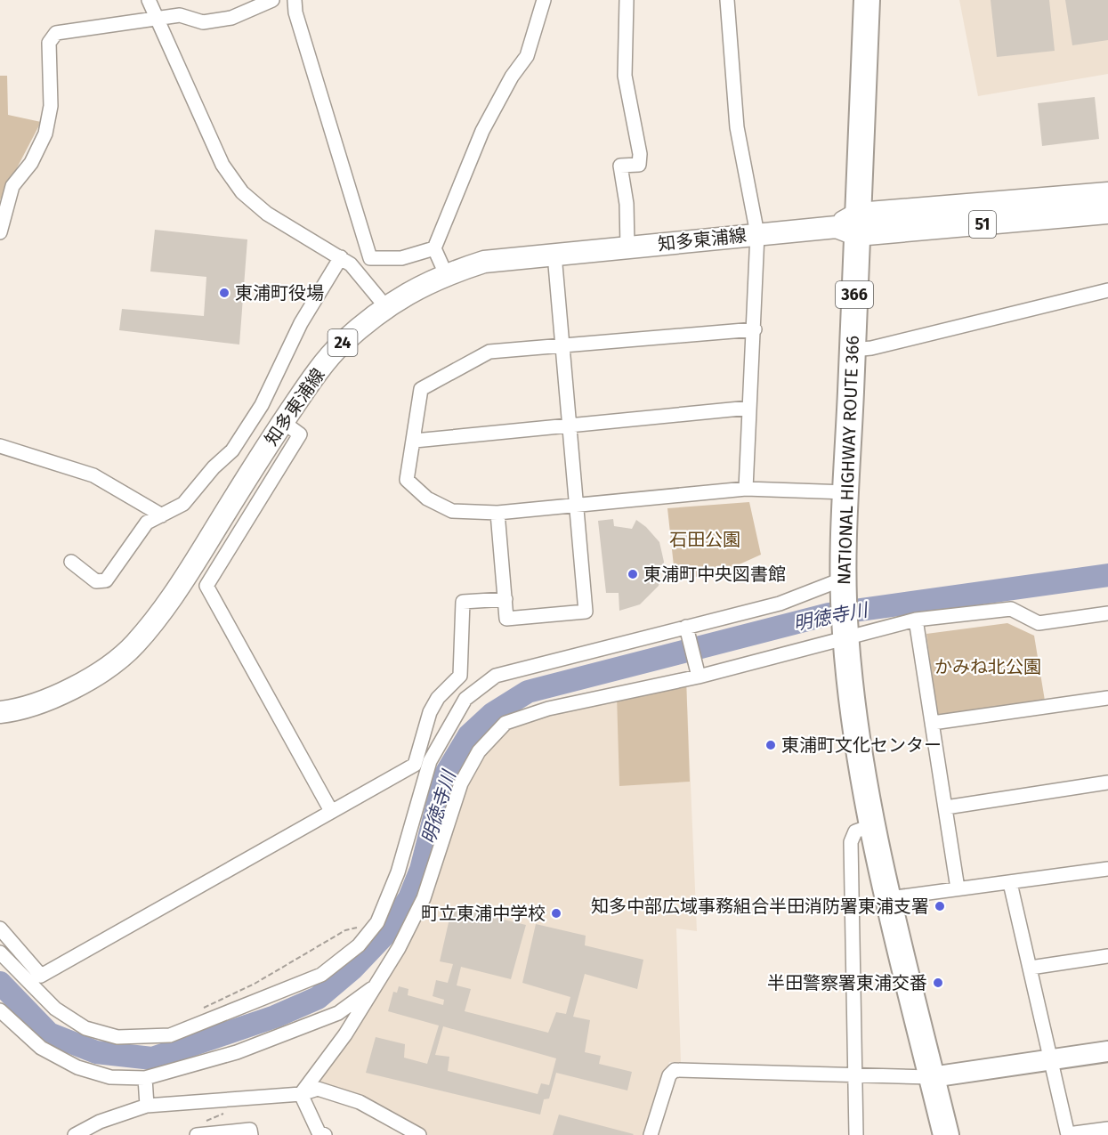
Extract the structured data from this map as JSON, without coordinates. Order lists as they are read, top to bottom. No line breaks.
{"streets":{"highway":["366","NATIONAL HIGHWAY ROUTE 366"],"main road":["51","知多東浦線","24"]},"crossings":[["51","知多東浦線"],["51","NATIONAL HIGHWAY ROUTE 366"],["知多東浦線","NATIONAL HIGHWAY ROUTE 366"]],"water":["明徳寺川"],"parks":["石田公園","かみね北公園"],"places":["東浦町役場","東浦町中央図書館","東浦町文化センター","知多中部広域事務組合半田消防署東浦支署","町立東浦中学校","半田警察署東浦交番"]}
